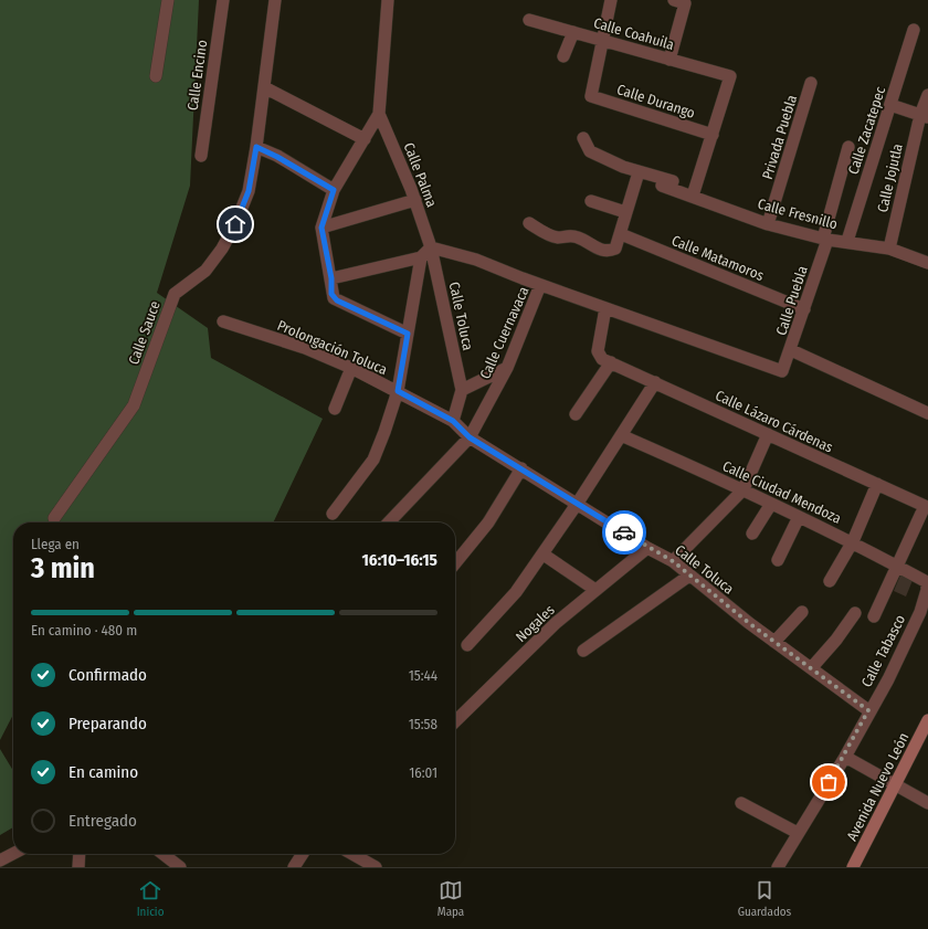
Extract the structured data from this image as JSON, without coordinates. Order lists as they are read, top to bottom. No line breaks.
{"streets":{"main road":["Avenida Nuevo León"],"street":["Calle Coahuila","Calle Encino","Calle Durango","Calle Zacatepec","Privada Puebla","Calle Palma","Calle Jojutla","Calle Fresnillo","Calle Matamoros","Calle Puebla","Calle Toluca","Calle Sauce","Calle Cuernavaca","Prolongación Toluca","Calle Lázaro Cárdenas","Calle Ciudad Mendoza","Nogales","Calle Tabasco"]},"crossings":[["Calle Coahuila","Calle Durango"],["Calle Zacatepec","Calle Fresnillo"],["Privada Puebla","Calle Fresnillo"],["Calle Palma","Calle Toluca"],["Calle Jojutla","Calle Fresnillo"],["Calle Fresnillo","Calle Puebla"],["Calle Matamoros","Calle Puebla"],["Calle Puebla","Calle Cuernavaca"],["Calle Toluca","Calle Cuernavaca"],["Calle Toluca","Prolongación Toluca"],["Calle Toluca","Nogales"],["Calle Toluca","Calle Tabasco"],["Calle Cuernavaca","Prolongación Toluca"],["Calle Cuernavaca","Calle Lázaro Cárdenas"],["Calle Lázaro Cárdenas","Calle Ciudad Mendoza"],["Calle Ciudad Mendoza","Calle Tabasco"]],"page":{"heading":["3 min","Llega en","16:10–16:15"],"bar":"En camino · 480 m","list":[["Confirmado","15:44"],["Preparando","15:58"],["En camino","16:01"],"Entregado"],"tabs":["Inicio","Mapa","Guardados"]}}
